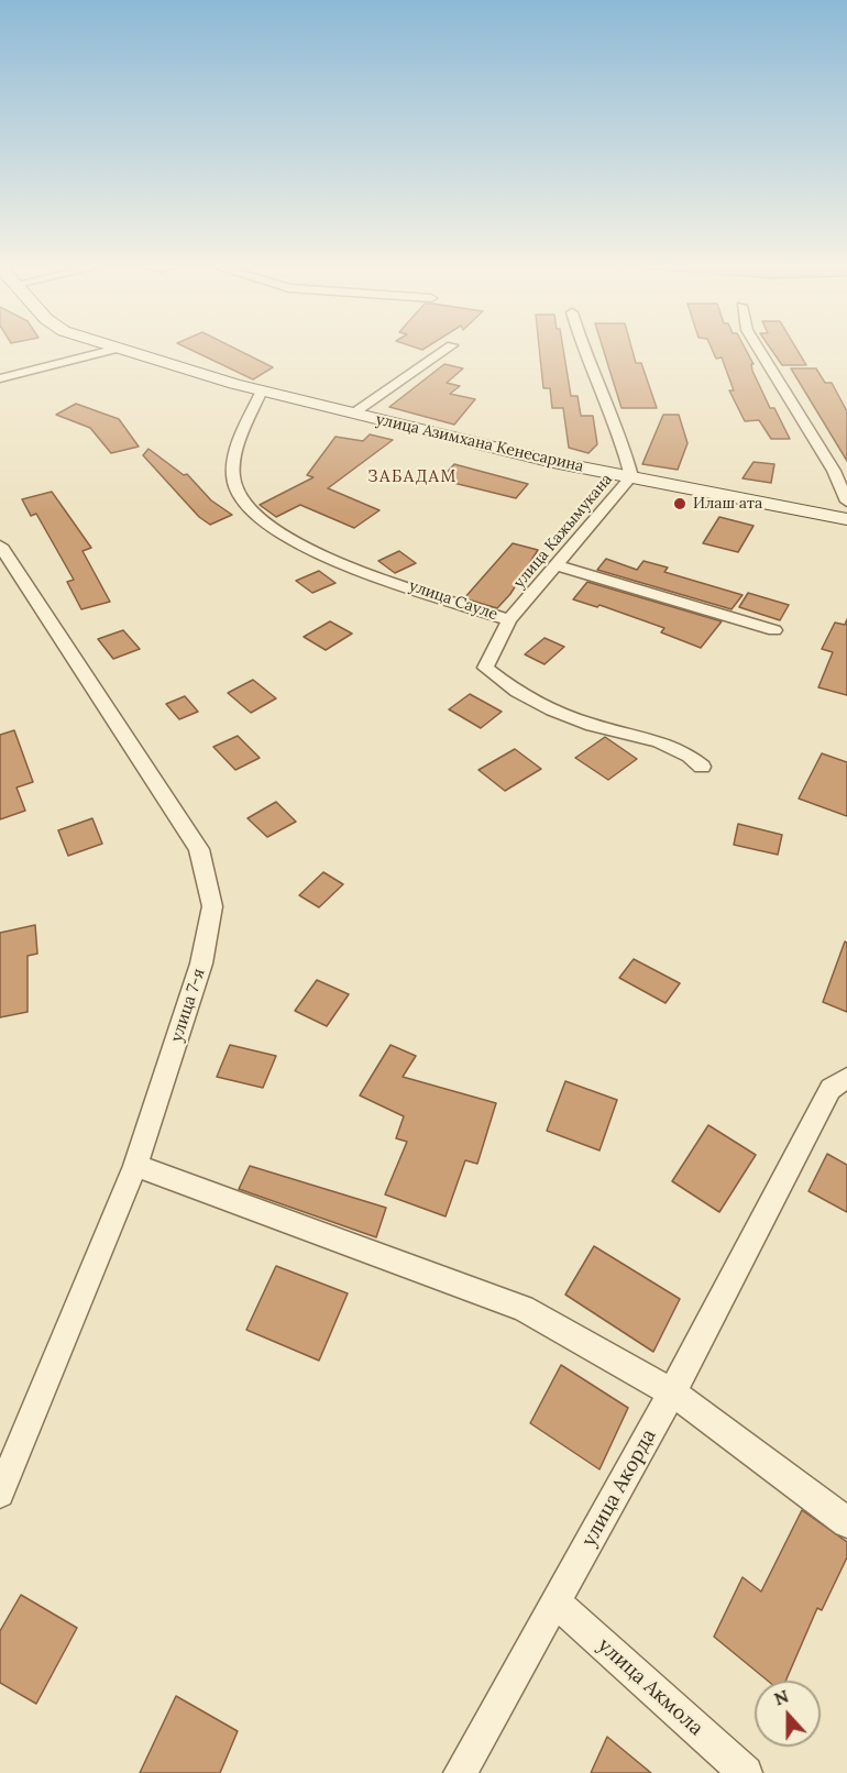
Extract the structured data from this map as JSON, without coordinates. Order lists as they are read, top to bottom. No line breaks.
{"streets":{"street":["улица Азимхана Кенесарина","улица Кажымукана","улица Сауле","улица 7-я","улица Акорда","улица Акмола"]},"crossings":[["улица Азимхана Кенесарина","улица Кажымукана"],["улица Азимхана Кенесарина","улица Сауле"],["улица Кажымукана","улица Сауле"],["улица Акорда","улица Акмола"]],"districts":["ЗАБАДАМ"],"places":["Илаш ата"],"north":"top"}
